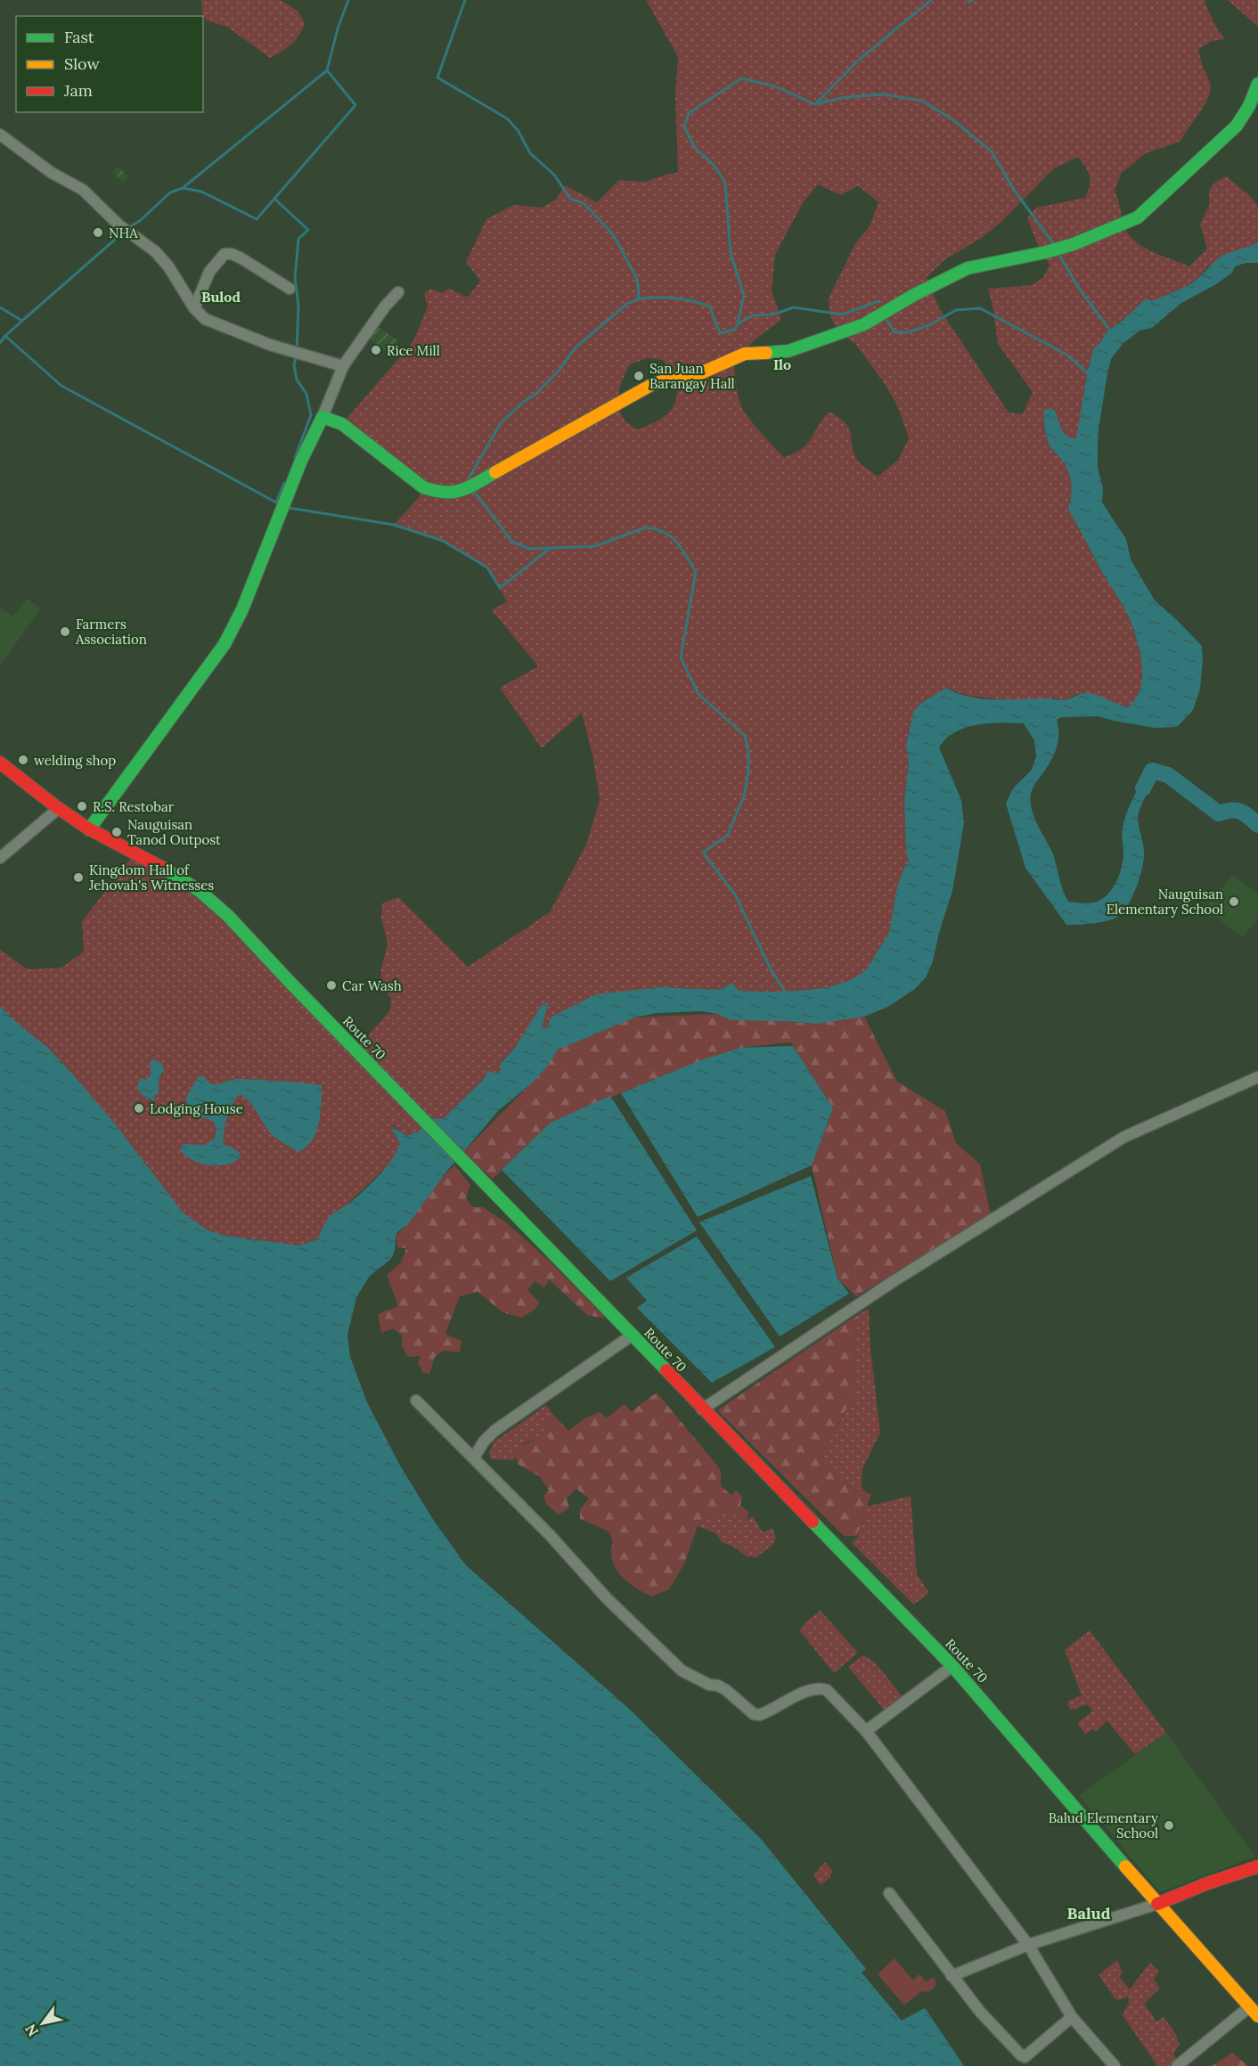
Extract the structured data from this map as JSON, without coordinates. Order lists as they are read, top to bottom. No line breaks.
{"streets":{"main road":["Route 70"]},"districts":["Bulod","Ilo","Balud"],"places":["NHA","Rice Mill","San Juan Barangay Hall","Farmers Association","welding shop","R.S. Restobar","Nauguisan Tanod Outpost","Kingdom Hall of Jehovah's Witnesses","Nauguisan Elementary School","Car Wash","Lodging House","Balud Elementary School"],"legend":["Fast","Slow","Jam"],"north":"bottom left"}
